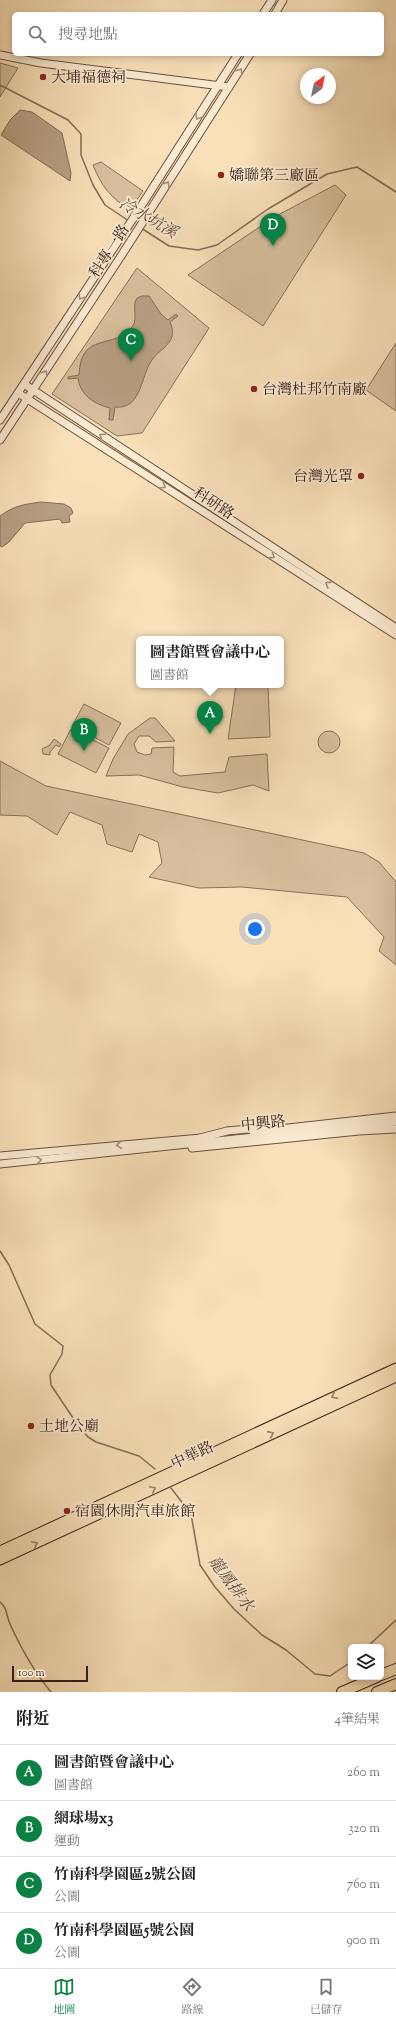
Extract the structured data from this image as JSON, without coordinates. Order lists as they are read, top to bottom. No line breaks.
{"streets":{"main road":["中華路"],"street":["科專一路","科研路","中興路"]},"crossings":[["科專一路","科研路"]],"water":["冷水坑溪","龍鳳排水"],"places":["大埔福德祠","嬌聯第三廠區","台灣杜邦竹南廠","台灣光罩","土地公廟","宿園休閒汽車旅館"],"scale_bar":"100 m","north":"top right","page":{"search":"搜尋地點","pins":["D","C","A","B"],"popup":["圖書館暨會議中心","圖書館"],"scale":"100 m","heading":["附近","4筆結果"],"list":[{"mark":"A","name":"圖書館暨會議中心","note":"圖書館","value":"260 m"},{"mark":"B","name":"網球場x3","note":"運動","value":"320 m"},{"mark":"C","name":"竹南科學園區2號公園","note":"公園","value":"760 m"},{"mark":"D","name":"竹南科學園區5號公園","note":"公園","value":"900 m"}],"nav":["地圖","路線","已儲存"]}}
